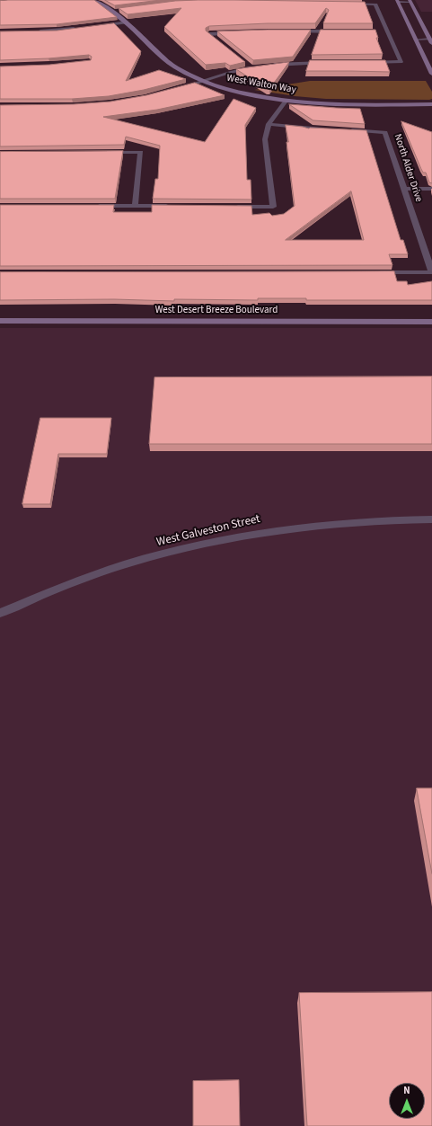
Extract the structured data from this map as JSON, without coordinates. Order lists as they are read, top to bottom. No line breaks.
{"streets":{"street":["West Walton Way","North Alder Drive","West Desert Breeze Boulevard","West Galveston Street"]},"north":"top"}
